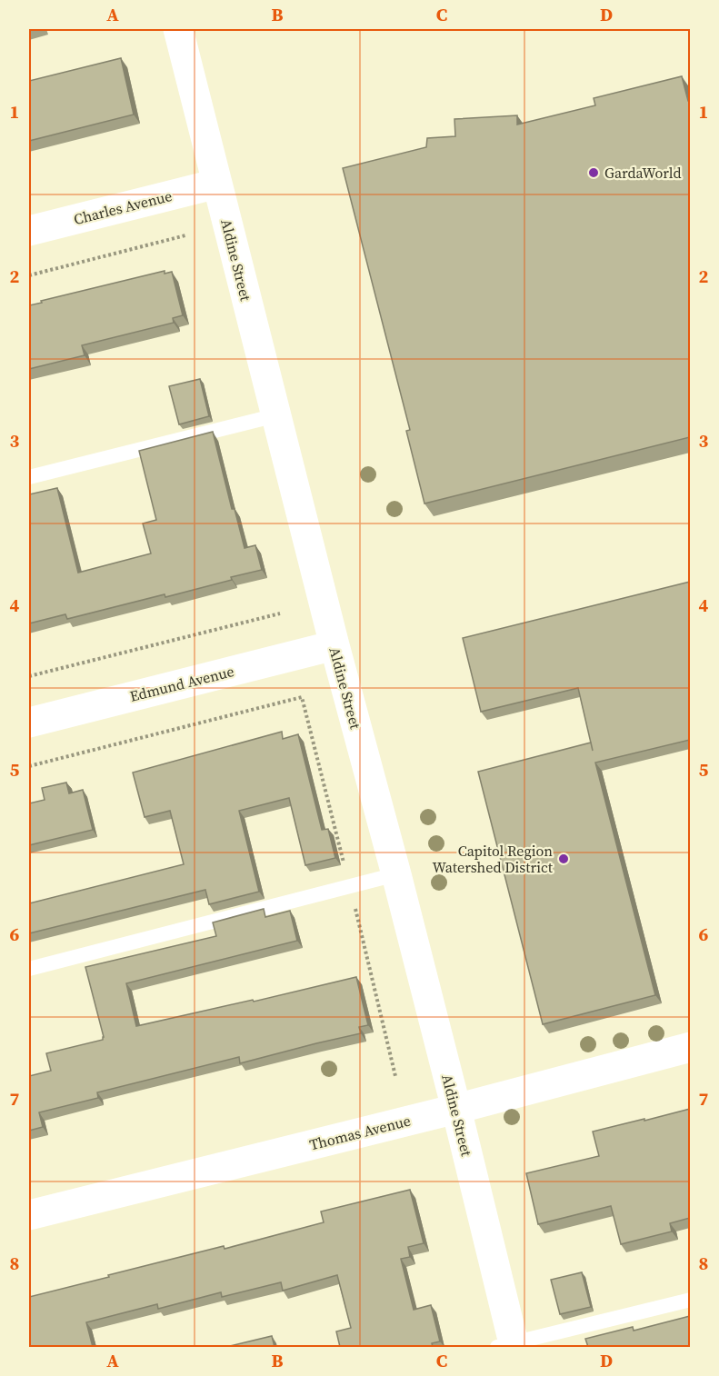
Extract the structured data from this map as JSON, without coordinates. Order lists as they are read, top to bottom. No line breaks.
{"streets":{"street":["Charles Avenue","Aldine Street","Edmund Avenue","Thomas Avenue"]},"crossings":[["Charles Avenue","Aldine Street"],["Aldine Street","Edmund Avenue"],["Aldine Street","Thomas Avenue"]],"places":["GardaWorld","Capitol Region Watershed District"],"grid":{"columns":["A","B","C","D"],"rows":["1","2","3","4","5","6","7","8"]}}
